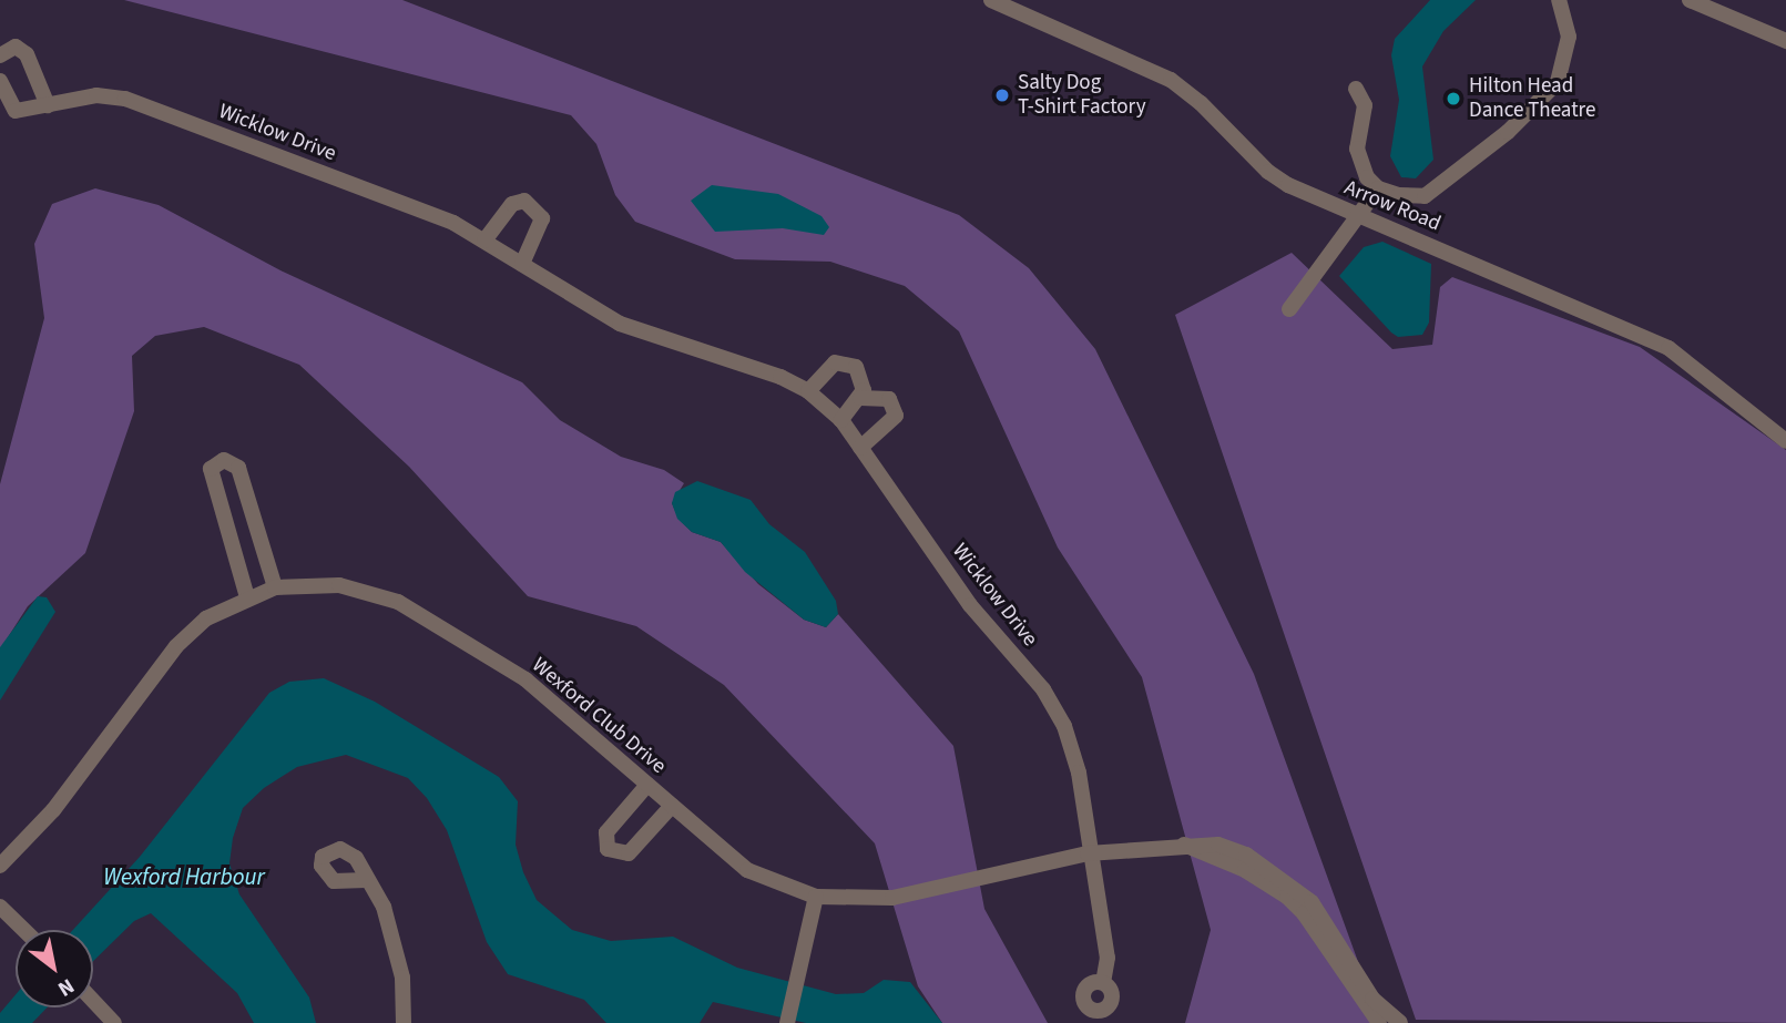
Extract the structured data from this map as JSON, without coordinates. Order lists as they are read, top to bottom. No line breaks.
{"streets":{"street":["Wicklow Drive","Arrow Road","Wexford Club Drive"]},"crossings":[["Wicklow Drive","Wexford Club Drive"]],"water":["Wexford Harbour"],"places":["Salty Dog T-Shirt Factory","Hilton Head Dance Theatre"],"north":"bottom right"}
